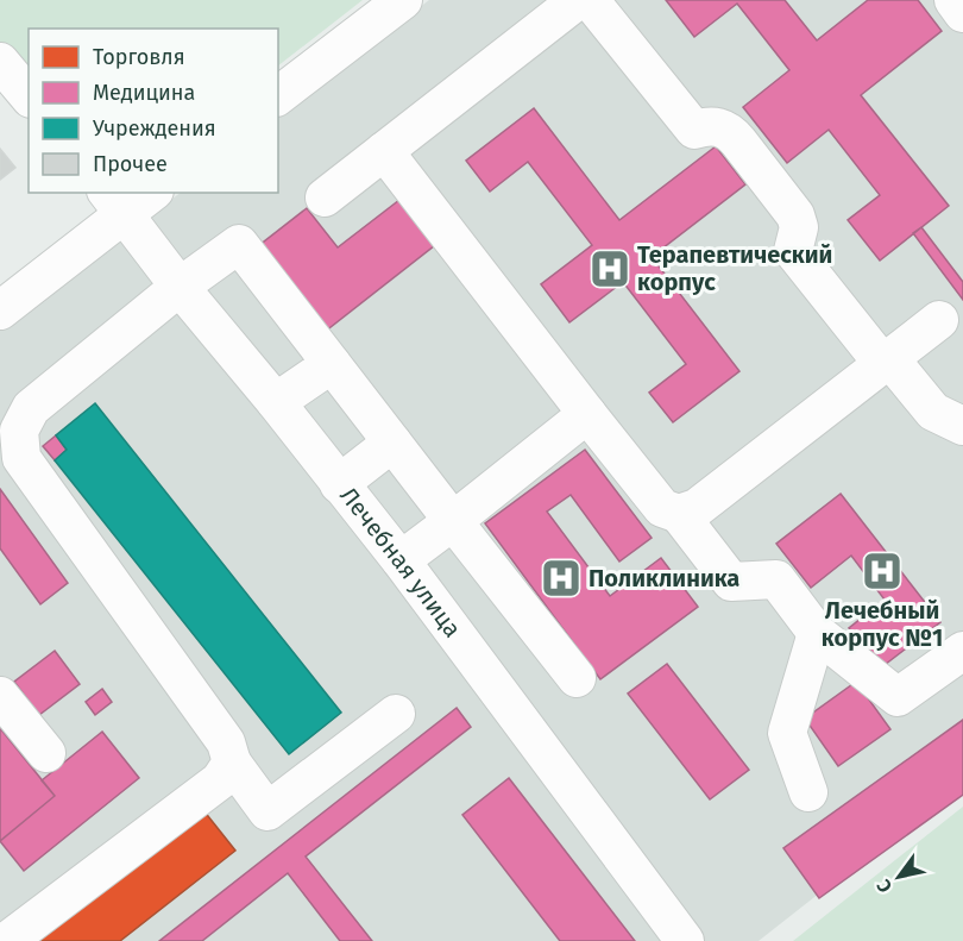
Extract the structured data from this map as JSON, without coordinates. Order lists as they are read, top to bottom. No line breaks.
{"streets":{"street":["Лечебная улица"]},"places":{"hospital":["Терапевтический корпус","Лечебный корпус №1","Поликлиника"]},"legend":["Торговля","Медицина","Учреждения","Прочее"],"north":"bottom left"}
